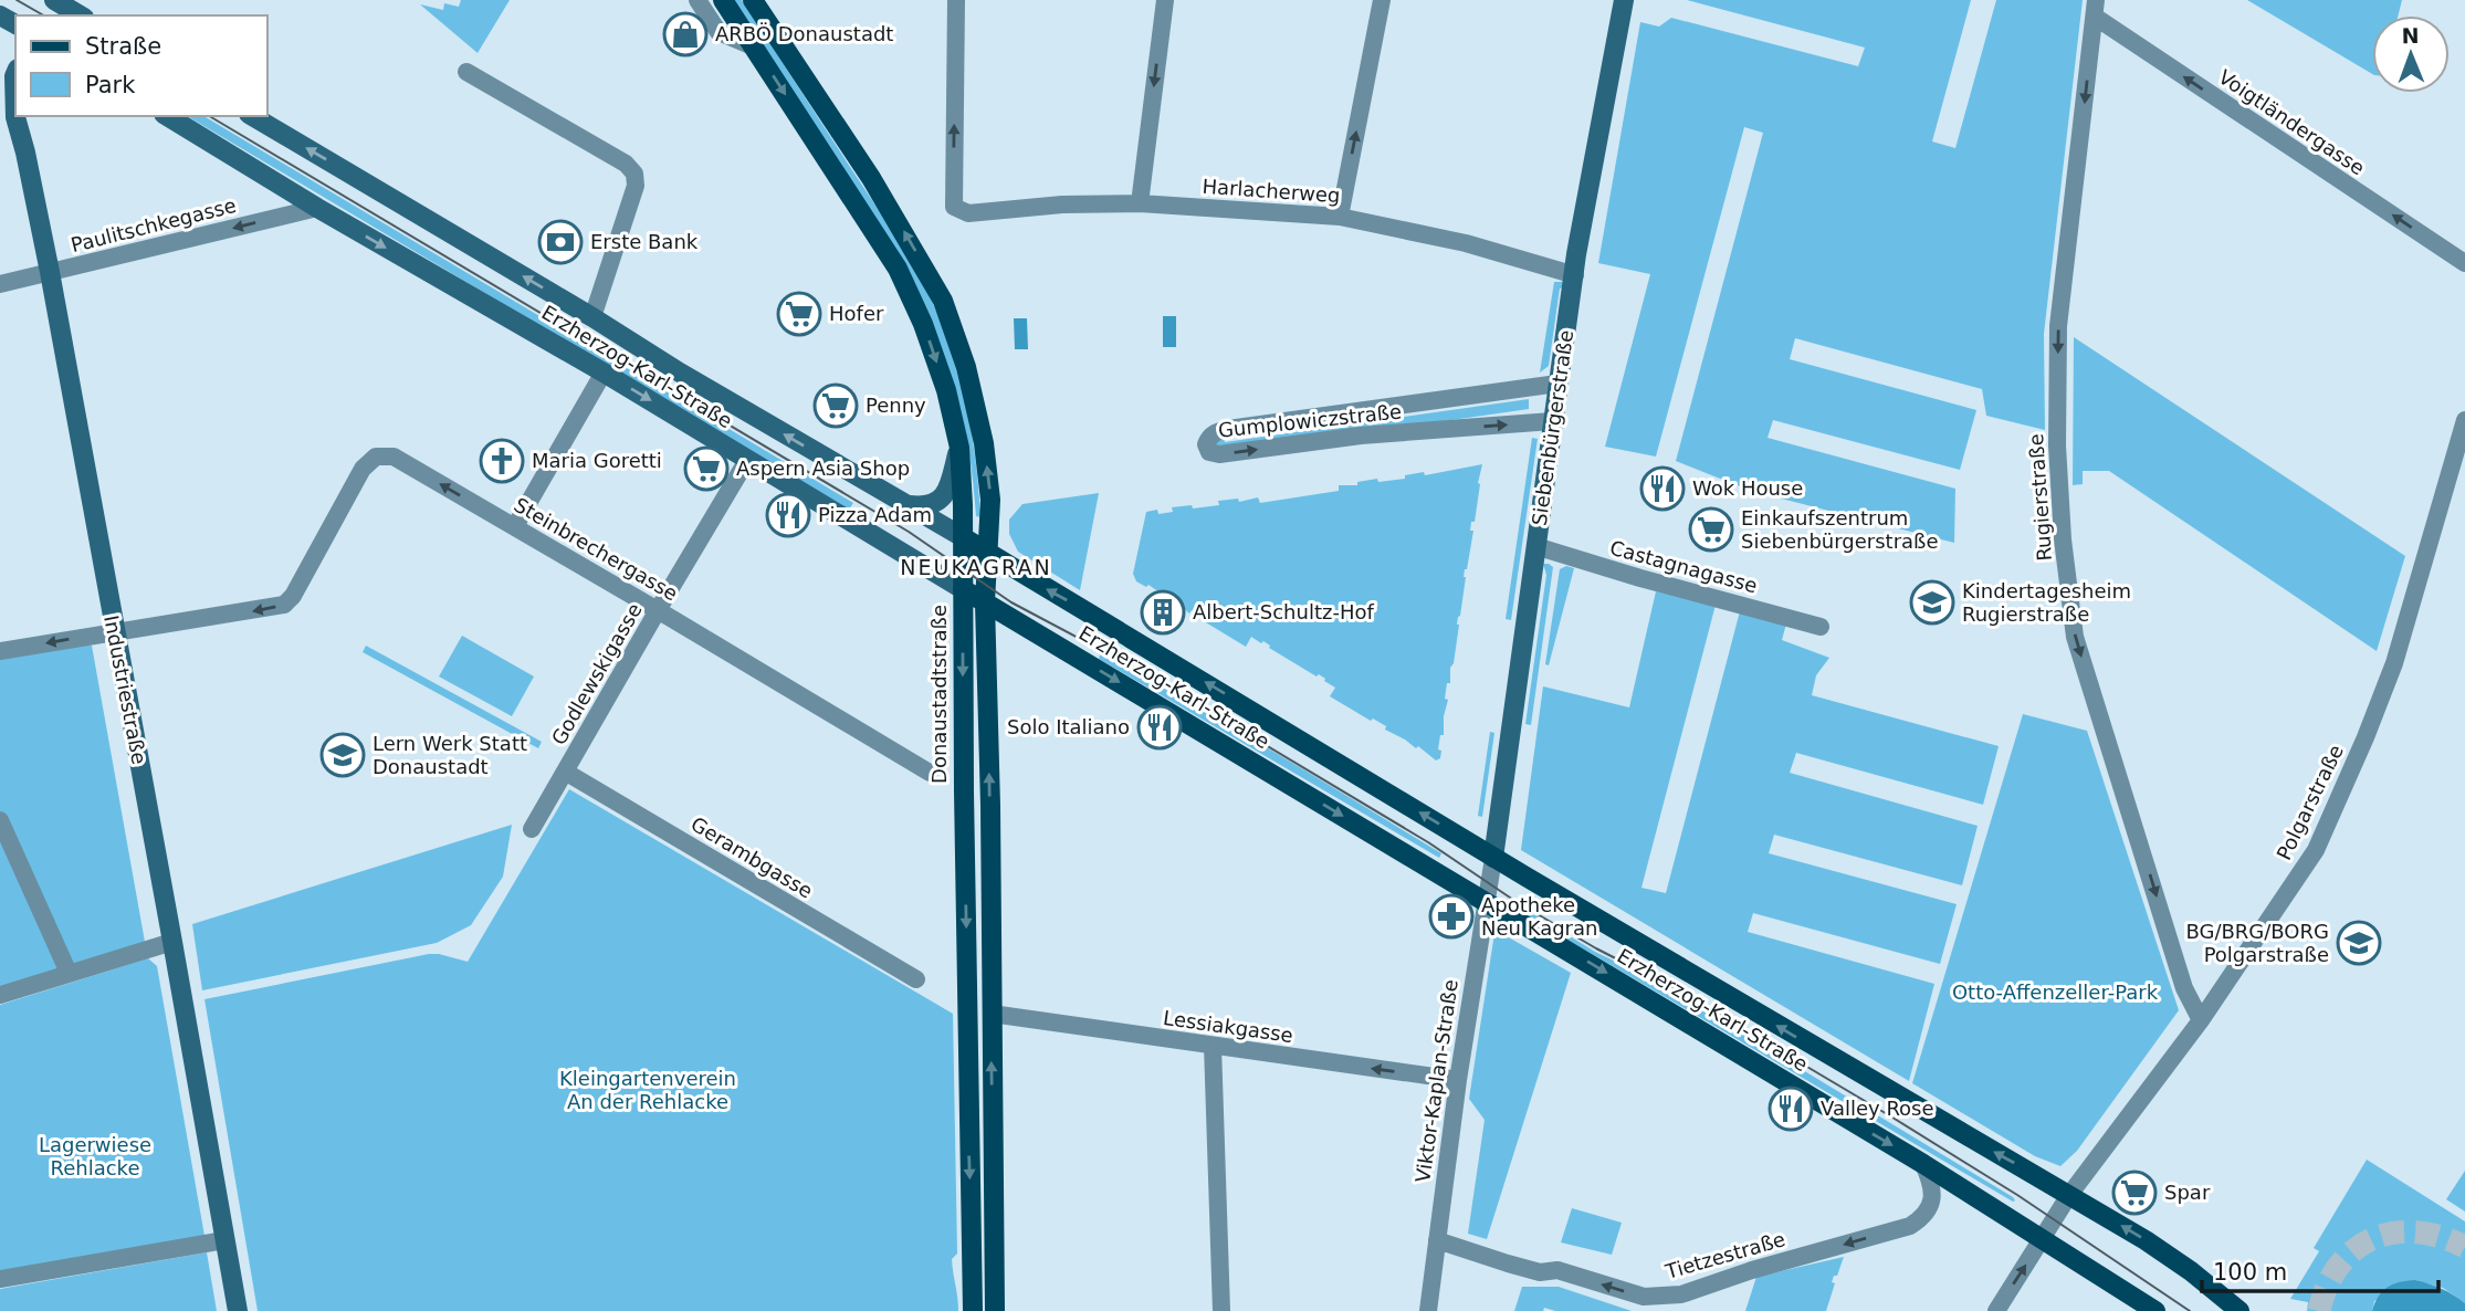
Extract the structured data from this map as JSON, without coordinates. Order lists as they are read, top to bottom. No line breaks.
{"streets":{"main road":["Erzherzog-Karl-Straße","Donaustadtstraße"],"street":["Voigtländergasse","Harlacherweg","Paulitschkegasse","Gumplowiczstraße","Siebenbürgerstraße","Rugierstraße","Steinbrechergasse","Castagnagasse","Godlewskigasse","Industriestraße","Polgarstraße","Gerambgasse","Lessiakgasse","Viktor-Kaplan-Straße","Tietzestraße"]},"crossings":[["Voigtländergasse","Rugierstraße"],["Harlacherweg","Siebenbürgerstraße"],["Paulitschkegasse","Erzherzog-Karl-Straße"],["Paulitschkegasse","Industriestraße"],["Erzherzog-Karl-Straße","Siebenbürgerstraße"],["Erzherzog-Karl-Straße","Godlewskigasse"],["Erzherzog-Karl-Straße","Donaustadtstraße"],["Erzherzog-Karl-Straße","Polgarstraße"],["Erzherzog-Karl-Straße","Viktor-Kaplan-Straße"],["Erzherzog-Karl-Straße","Tietzestraße"],["Gumplowiczstraße","Siebenbürgerstraße"],["Siebenbürgerstraße","Castagnagasse"],["Siebenbürgerstraße","Viktor-Kaplan-Straße"],["Rugierstraße","Polgarstraße"],["Steinbrechergasse","Godlewskigasse"],["Steinbrechergasse","Industriestraße"],["Godlewskigasse","Gerambgasse"],["Lessiakgasse","Viktor-Kaplan-Straße"],["Viktor-Kaplan-Straße","Tietzestraße"]],"one_way":["Voigtländergasse","Paulitschkegasse","Rugierstraße","Steinbrechergasse","Lessiakgasse","Tietzestraße"],"districts":["NEUKAGRAN"],"parks":["Otto-Affenzeller-Park","Kleingartenverein An der Rehlacke","Lagerwiese Rehlacke"],"places":{"shop":["ARBÖ Donaustadt"],"bank":["Erste Bank"],"supermarket":["Hofer","Penny","Aspern Asia Shop","Einkaufszentrum Siebenbürgerstraße","Spar"],"church":["Maria Goretti"],"restaurant":["Wok House","Pizza Adam","Solo Italiano","Valley Rose"],"school or university":["Kindertagesheim Rugierstraße","Lern Werk Statt Donaustadt","BG/BRG/BORG Polgarstraße"],"building":["Albert-Schultz-Hof"],"pharmacy":["Apotheke Neu Kagran"]},"legend":["Straße","Park"],"scale_bar":"100 m","north":"top"}
